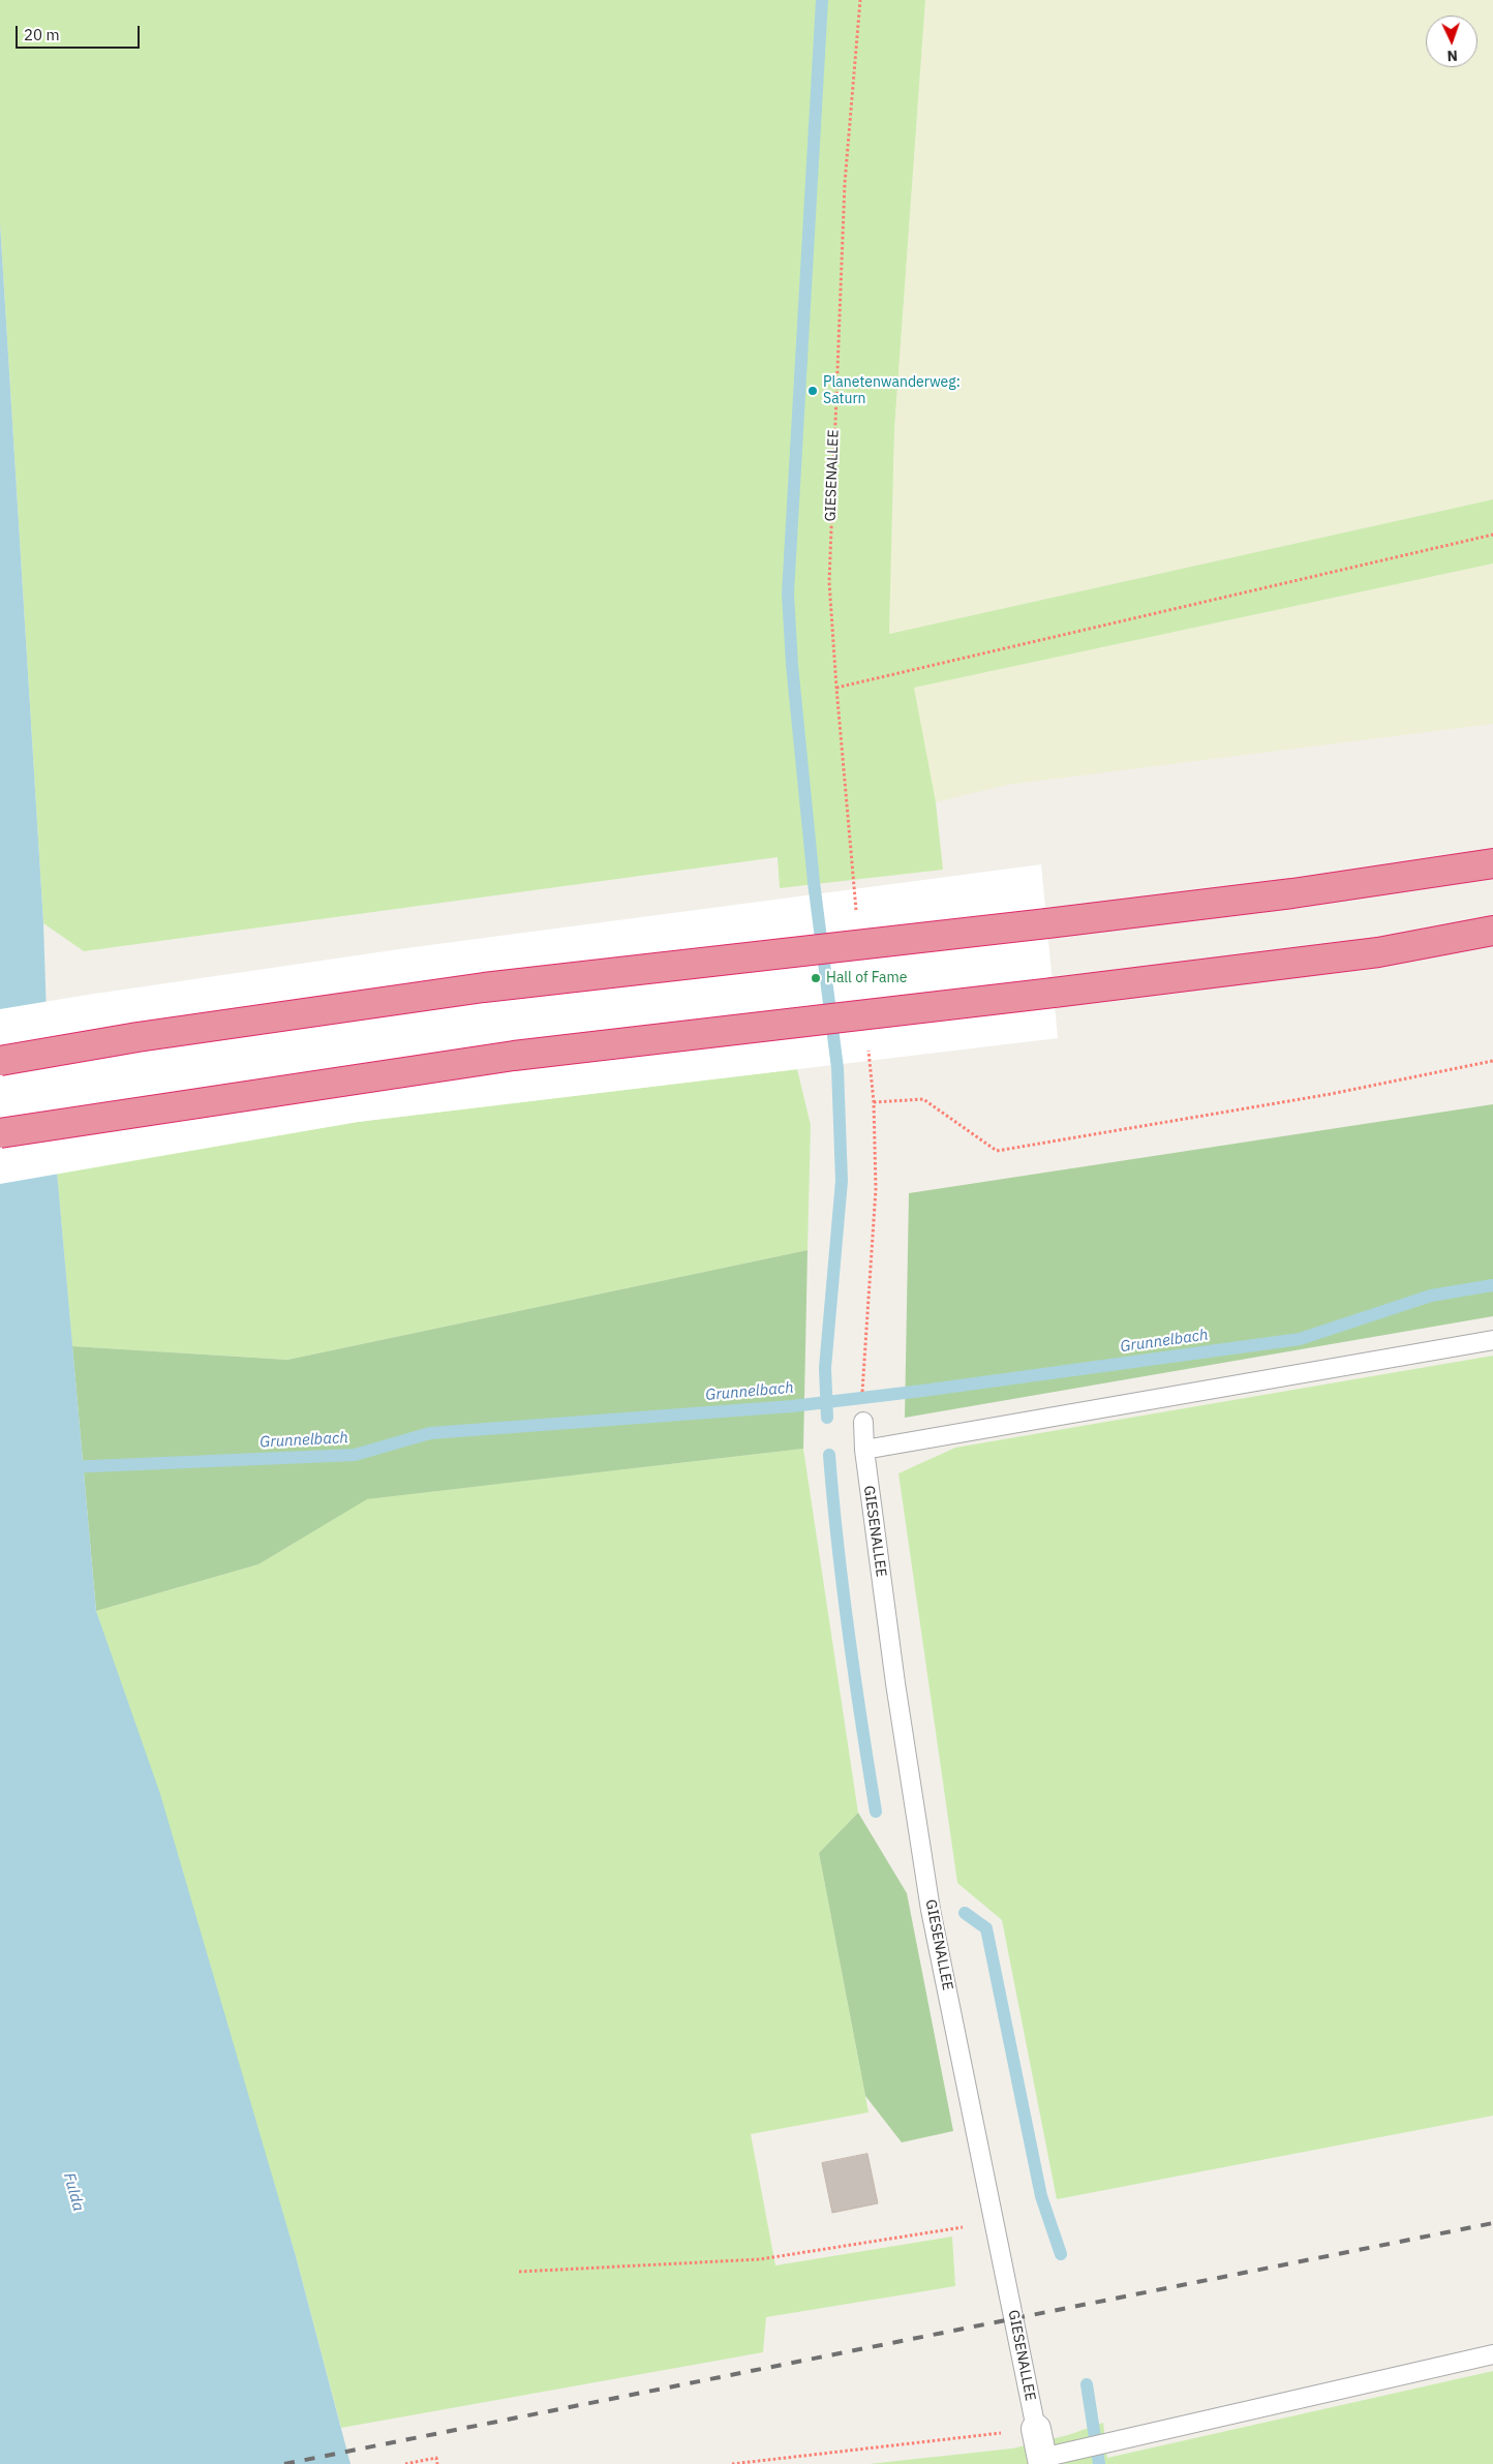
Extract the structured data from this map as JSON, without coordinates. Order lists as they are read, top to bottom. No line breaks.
{"streets":{"street":["GIESENALLEE"]},"water":["Grunnelbach","Fulda"],"places":["Planetenwanderweg: Saturn","Hall of Fame"],"scale_bar":"20 m","north":"bottom"}
